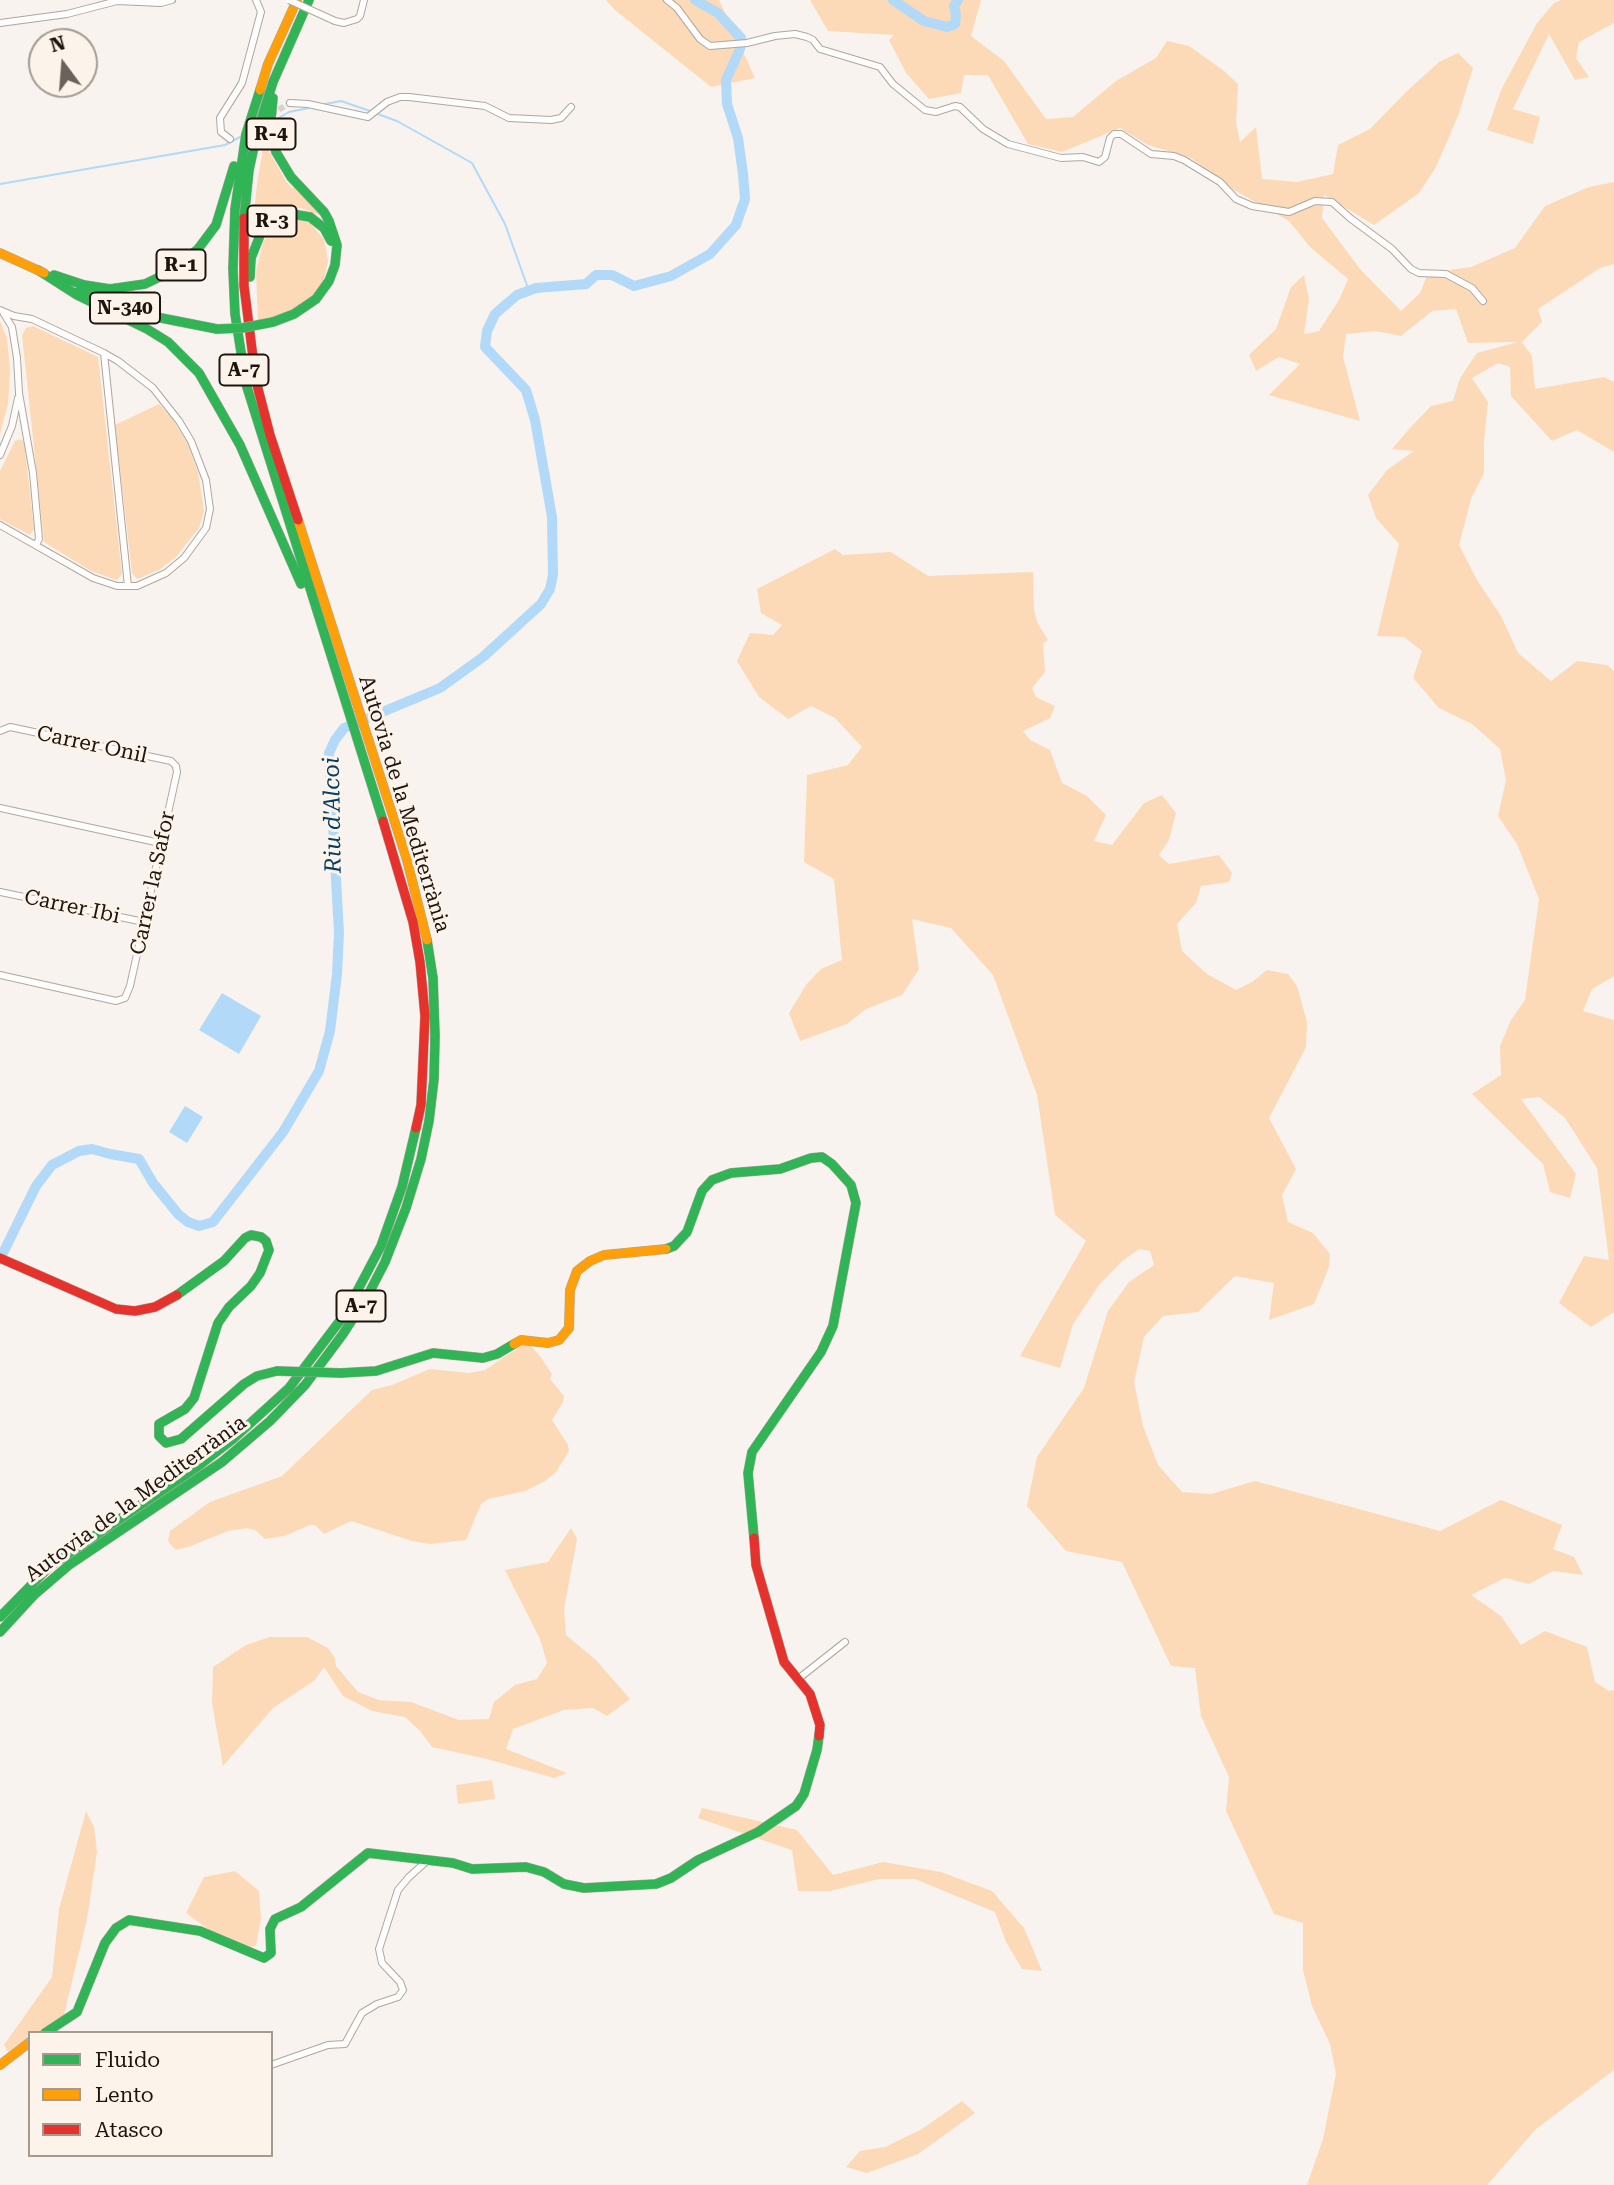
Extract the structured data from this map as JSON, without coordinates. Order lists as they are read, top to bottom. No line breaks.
{"streets":{"main road":["R-4","R-3","R-1","N-340","A-7","Autovia de la Mediterrània"],"street":["Carrer Onil","Carrer la Safor","Carrer Ibi"]},"crossings":[["R-4","R-3"],["R-4","N-340"],["R-4","Autovia de la Mediterrània"],["R-3","N-340"],["R-3","Autovia de la Mediterrània"],["R-1","N-340"],["R-1","Autovia de la Mediterrània"],["Carrer Onil","Carrer la Safor"],["Carrer la Safor","Carrer Ibi"]],"water":["Riu d'Alcoi"],"legend":["Fluido","Lento","Atasco"],"north":"top"}
